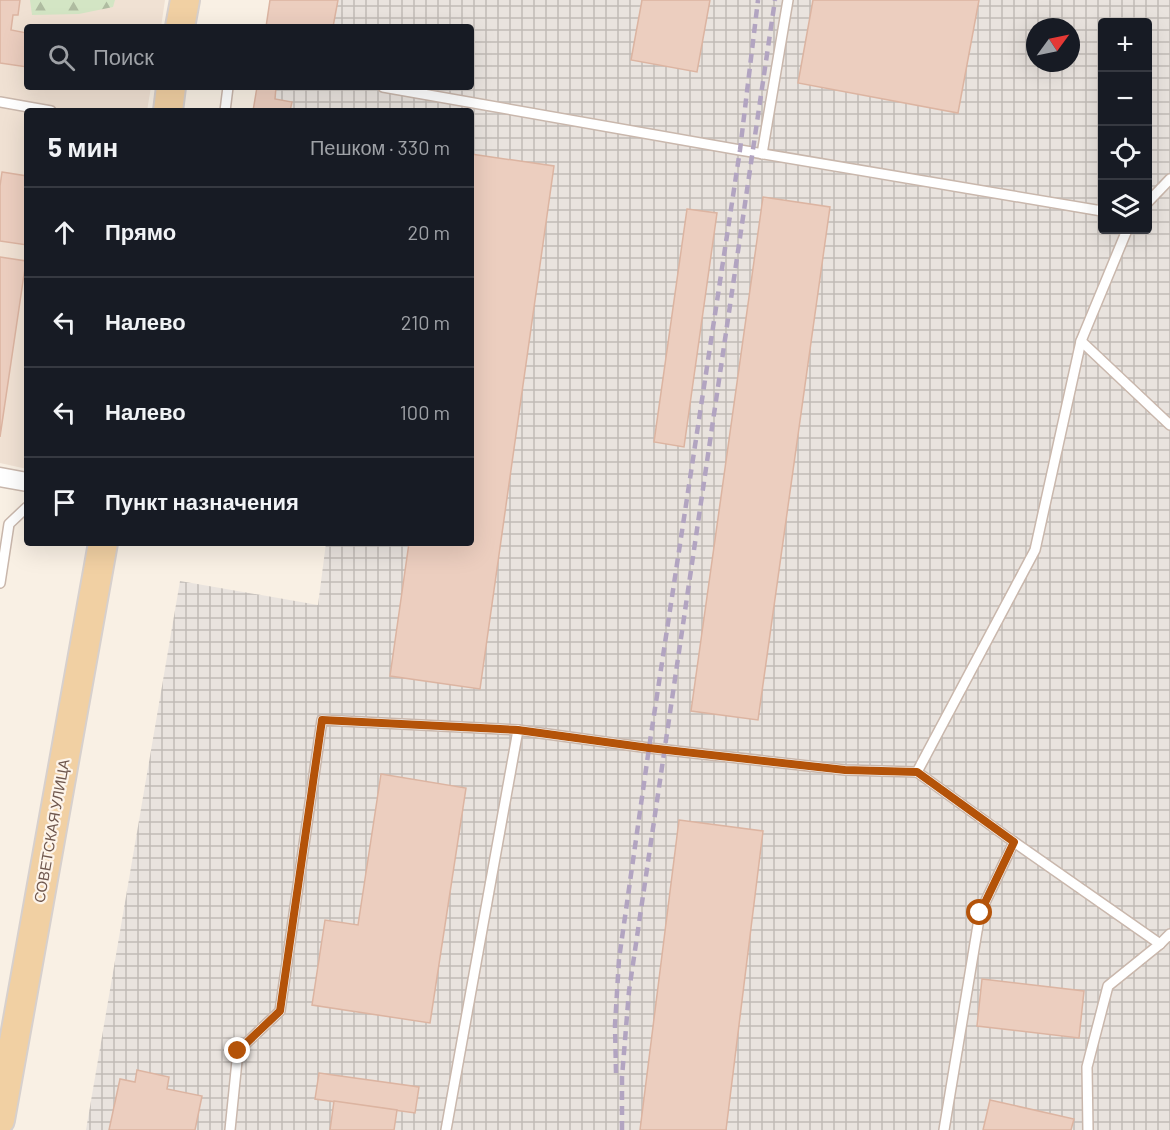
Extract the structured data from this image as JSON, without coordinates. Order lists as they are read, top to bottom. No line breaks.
{"streets":{"main road":["СОВЕТСКАЯ УЛИЦА"]},"north":"top right","page":{"map_buttons":["+","−"],"search":"Поиск","heading":["5 мин","Пешком · 330 m"],"list":[["Прямо","20 m"],["Налево","210 m"],["Налево","100 m"],"Пункт назначения"]}}
